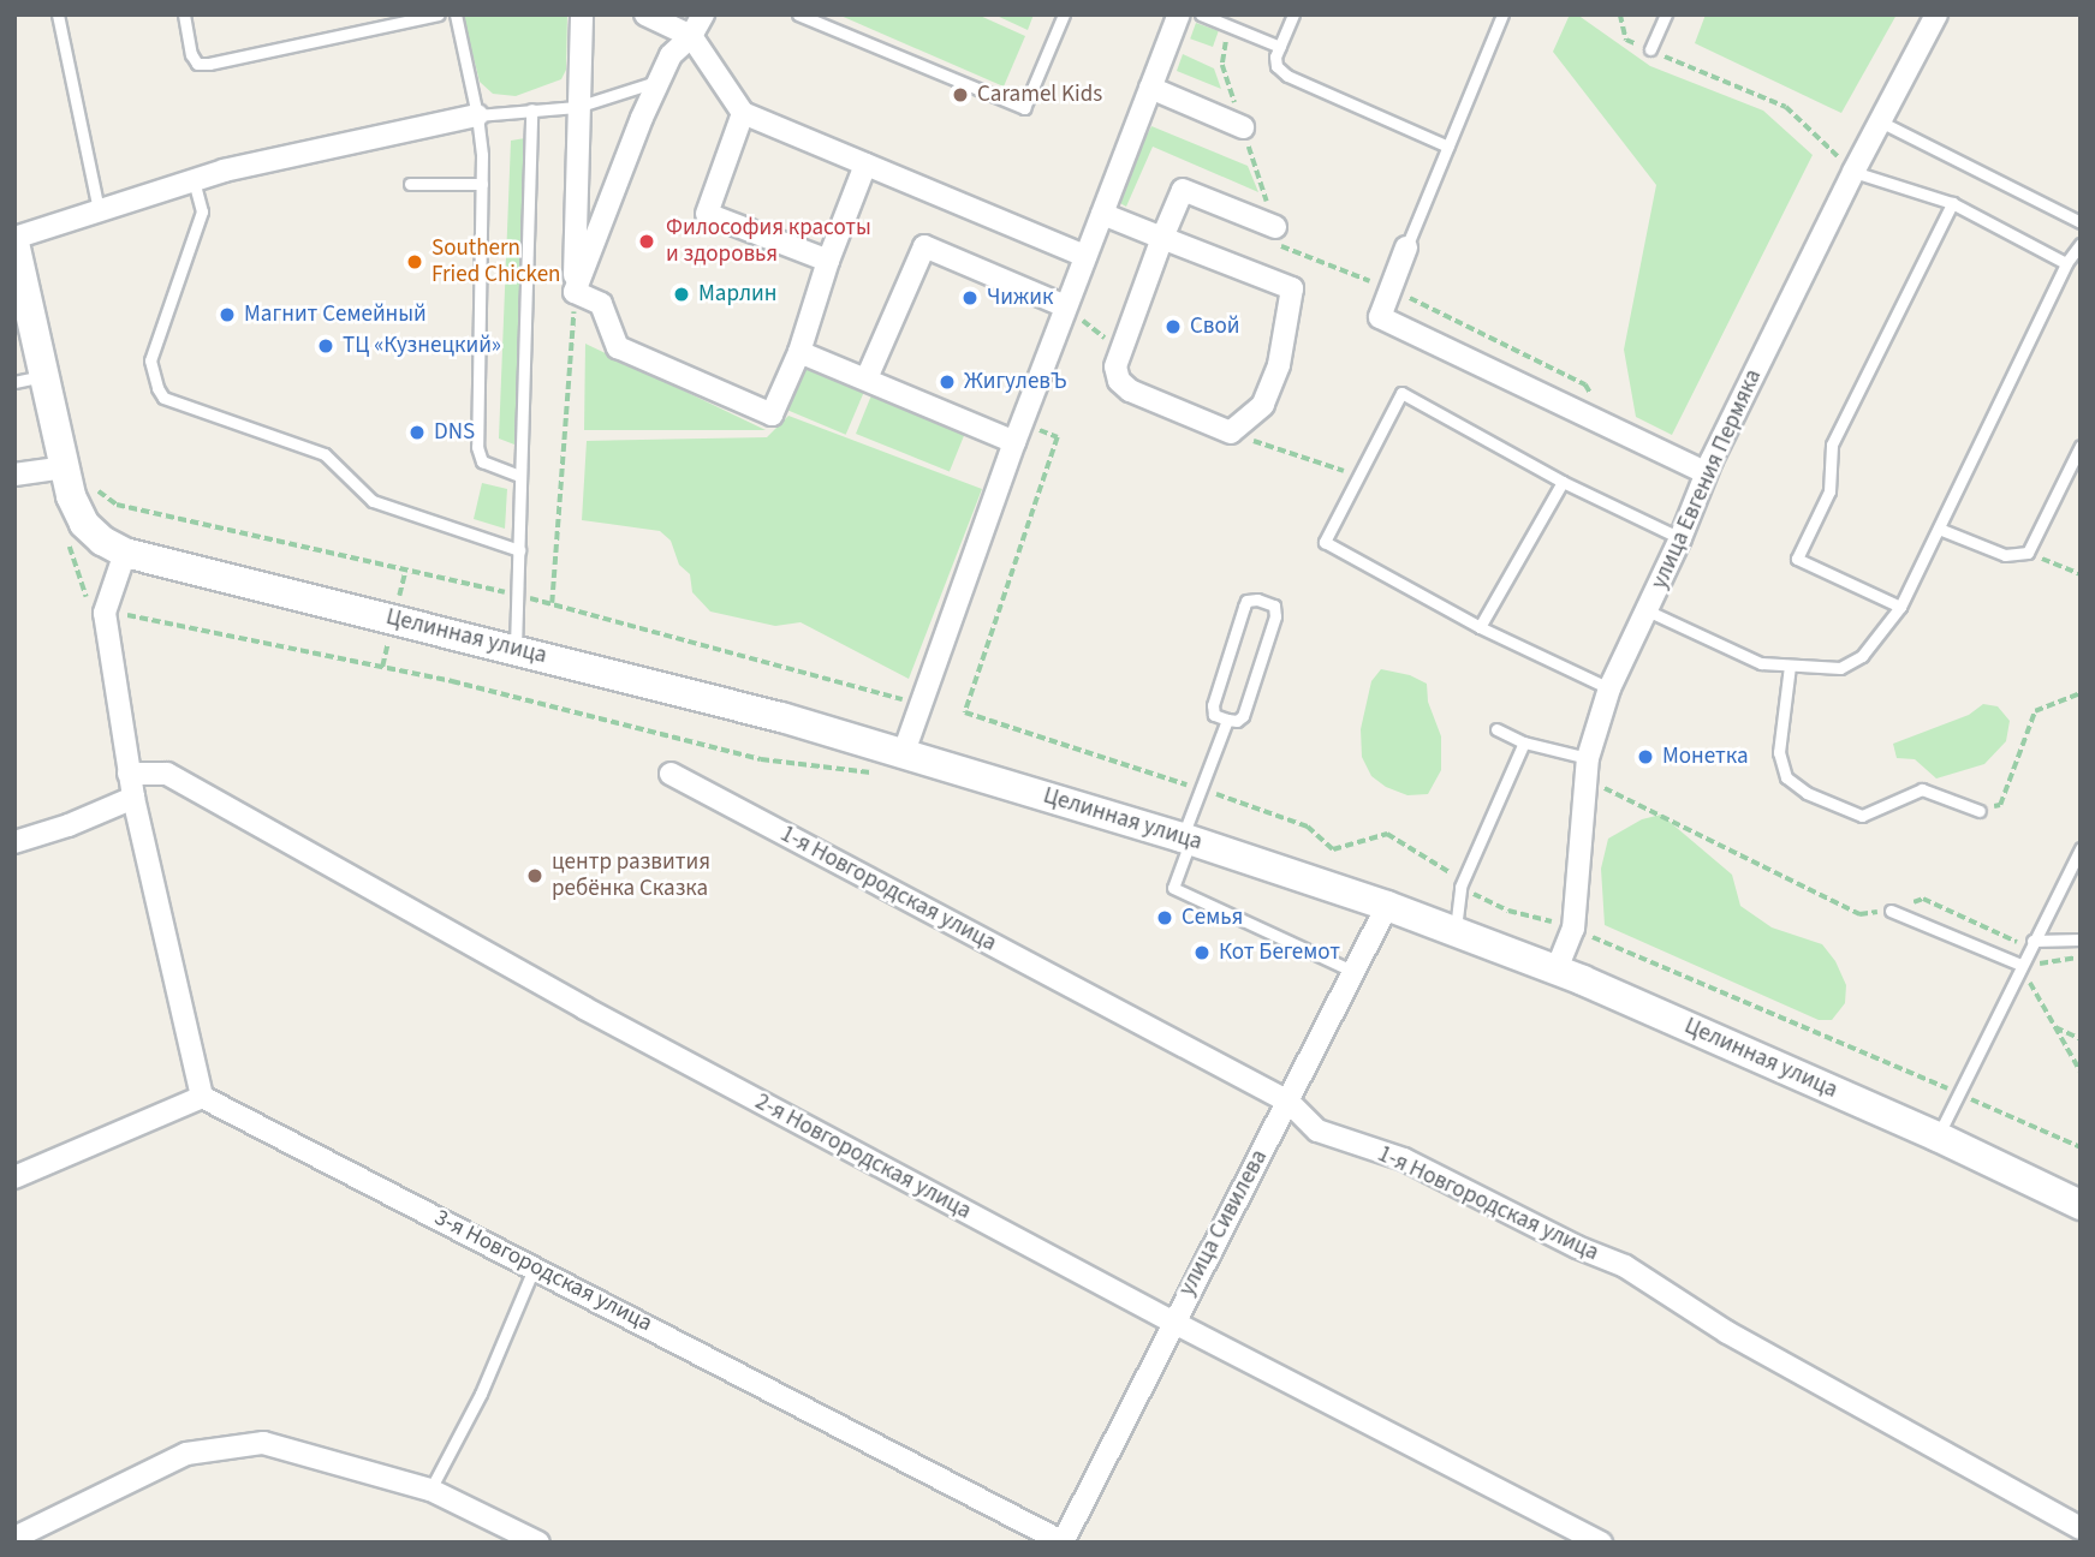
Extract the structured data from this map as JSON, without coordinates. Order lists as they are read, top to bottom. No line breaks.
{"streets":{"main road":["Целинная улица"],"street":["улица Евгения Пермяка","1-я Новгородская улица","2-я Новгородская улица","улица Сивилева","3-я Новгородская улица"]},"crossings":[["улица Евгения Пермяка","Целинная улица"],["Целинная улица","улица Сивилева"],["1-я Новгородская улица","улица Сивилева"],["2-я Новгородская улица","улица Сивилева"],["улица Сивилева","3-я Новгородская улица"]],"places":["Caramel Kids","Философия красоты и здоровья","Southern Fried Chicken","Марлин","Чижик","Магнит Семейный","Свой","ТЦ «Кузнецкий»","ЖигулевЪ","DNS","Монетка","центр развития ребёнка Сказка","Семья","Кот Бегемот"]}
